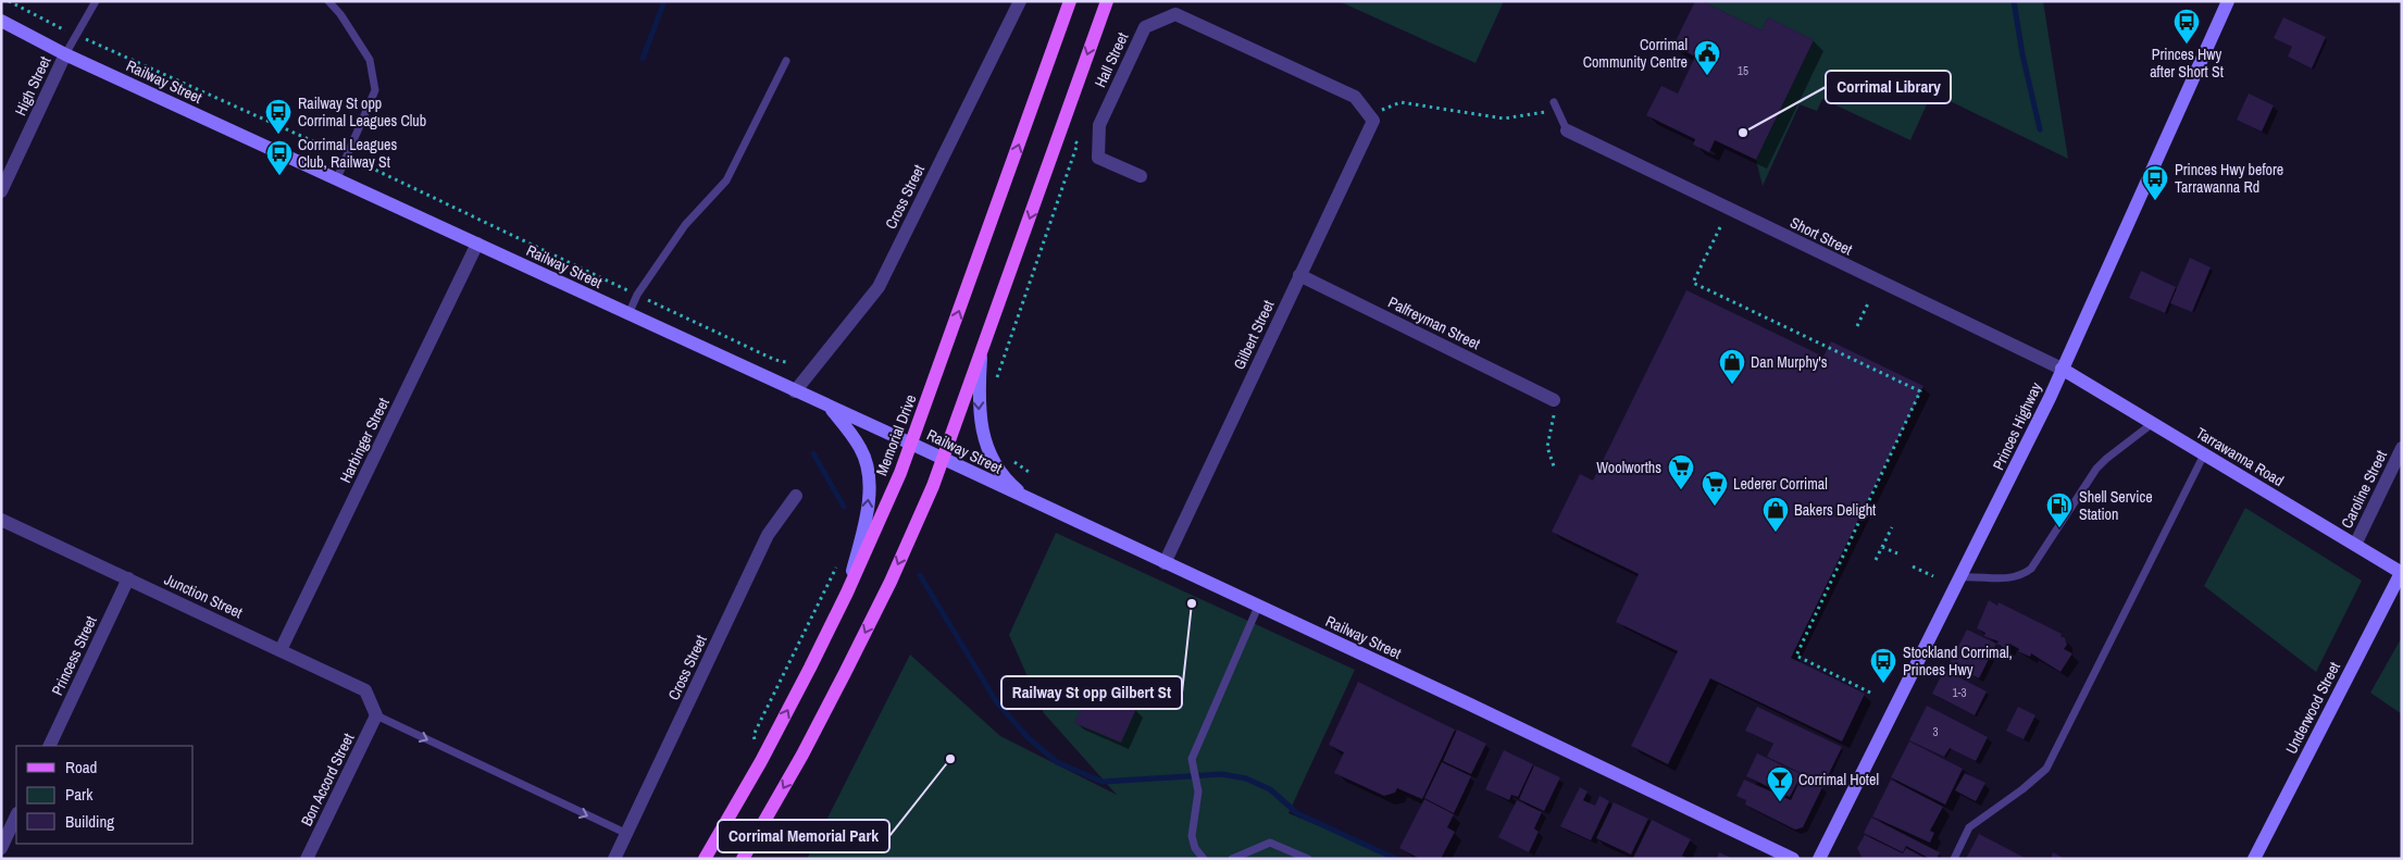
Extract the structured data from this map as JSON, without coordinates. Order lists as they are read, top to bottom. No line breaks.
{"streets":{"main road":["Railway Street","Princes Highway","Memorial Drive","Tarrawanna Road","Underwood Street"],"street":["Hall Street","High Street","Cross Street","Short Street","Palfreyman Street","Gilbert Street","Harbinger Street","Caroline Street","Junction Street","Princess Street","Bon Accord Street"]},"crossings":[["Hall Street","Gilbert Street"],["Railway Street","High Street"],["Railway Street","Cross Street"],["Railway Street","Gilbert Street"],["Railway Street","Memorial Drive"],["Railway Street","Harbinger Street"],["Short Street","Princes Highway"],["Short Street","Tarrawanna Road"],["Palfreyman Street","Gilbert Street"],["Princes Highway","Tarrawanna Road"],["Harbinger Street","Junction Street"],["Tarrawanna Road","Caroline Street"],["Tarrawanna Road","Underwood Street"],["Junction Street","Princess Street"],["Junction Street","Bon Accord Street"]],"places":{"bus stop":["Princes Hwy after Short St","Railway St opp Corrimal Leagues Club","Corrimal Leagues Club, Railway St","Princes Hwy before Tarrawanna Rd","Stockland Corrimal, Princes Hwy"],"public building":["Corrimal Community Centre"],"other":["Corrimal Library","Railway St opp Gilbert St","Corrimal Memorial Park"],"shop":["Dan Murphy's","Bakers Delight"],"supermarket":["Woolworths","Lederer Corrimal"],"fuel station":["Shell Service Station"],"bar":["Corrimal Hotel"]},"house_numbers":["15","1-3","3"],"legend":["Road","Park","Building"]}
